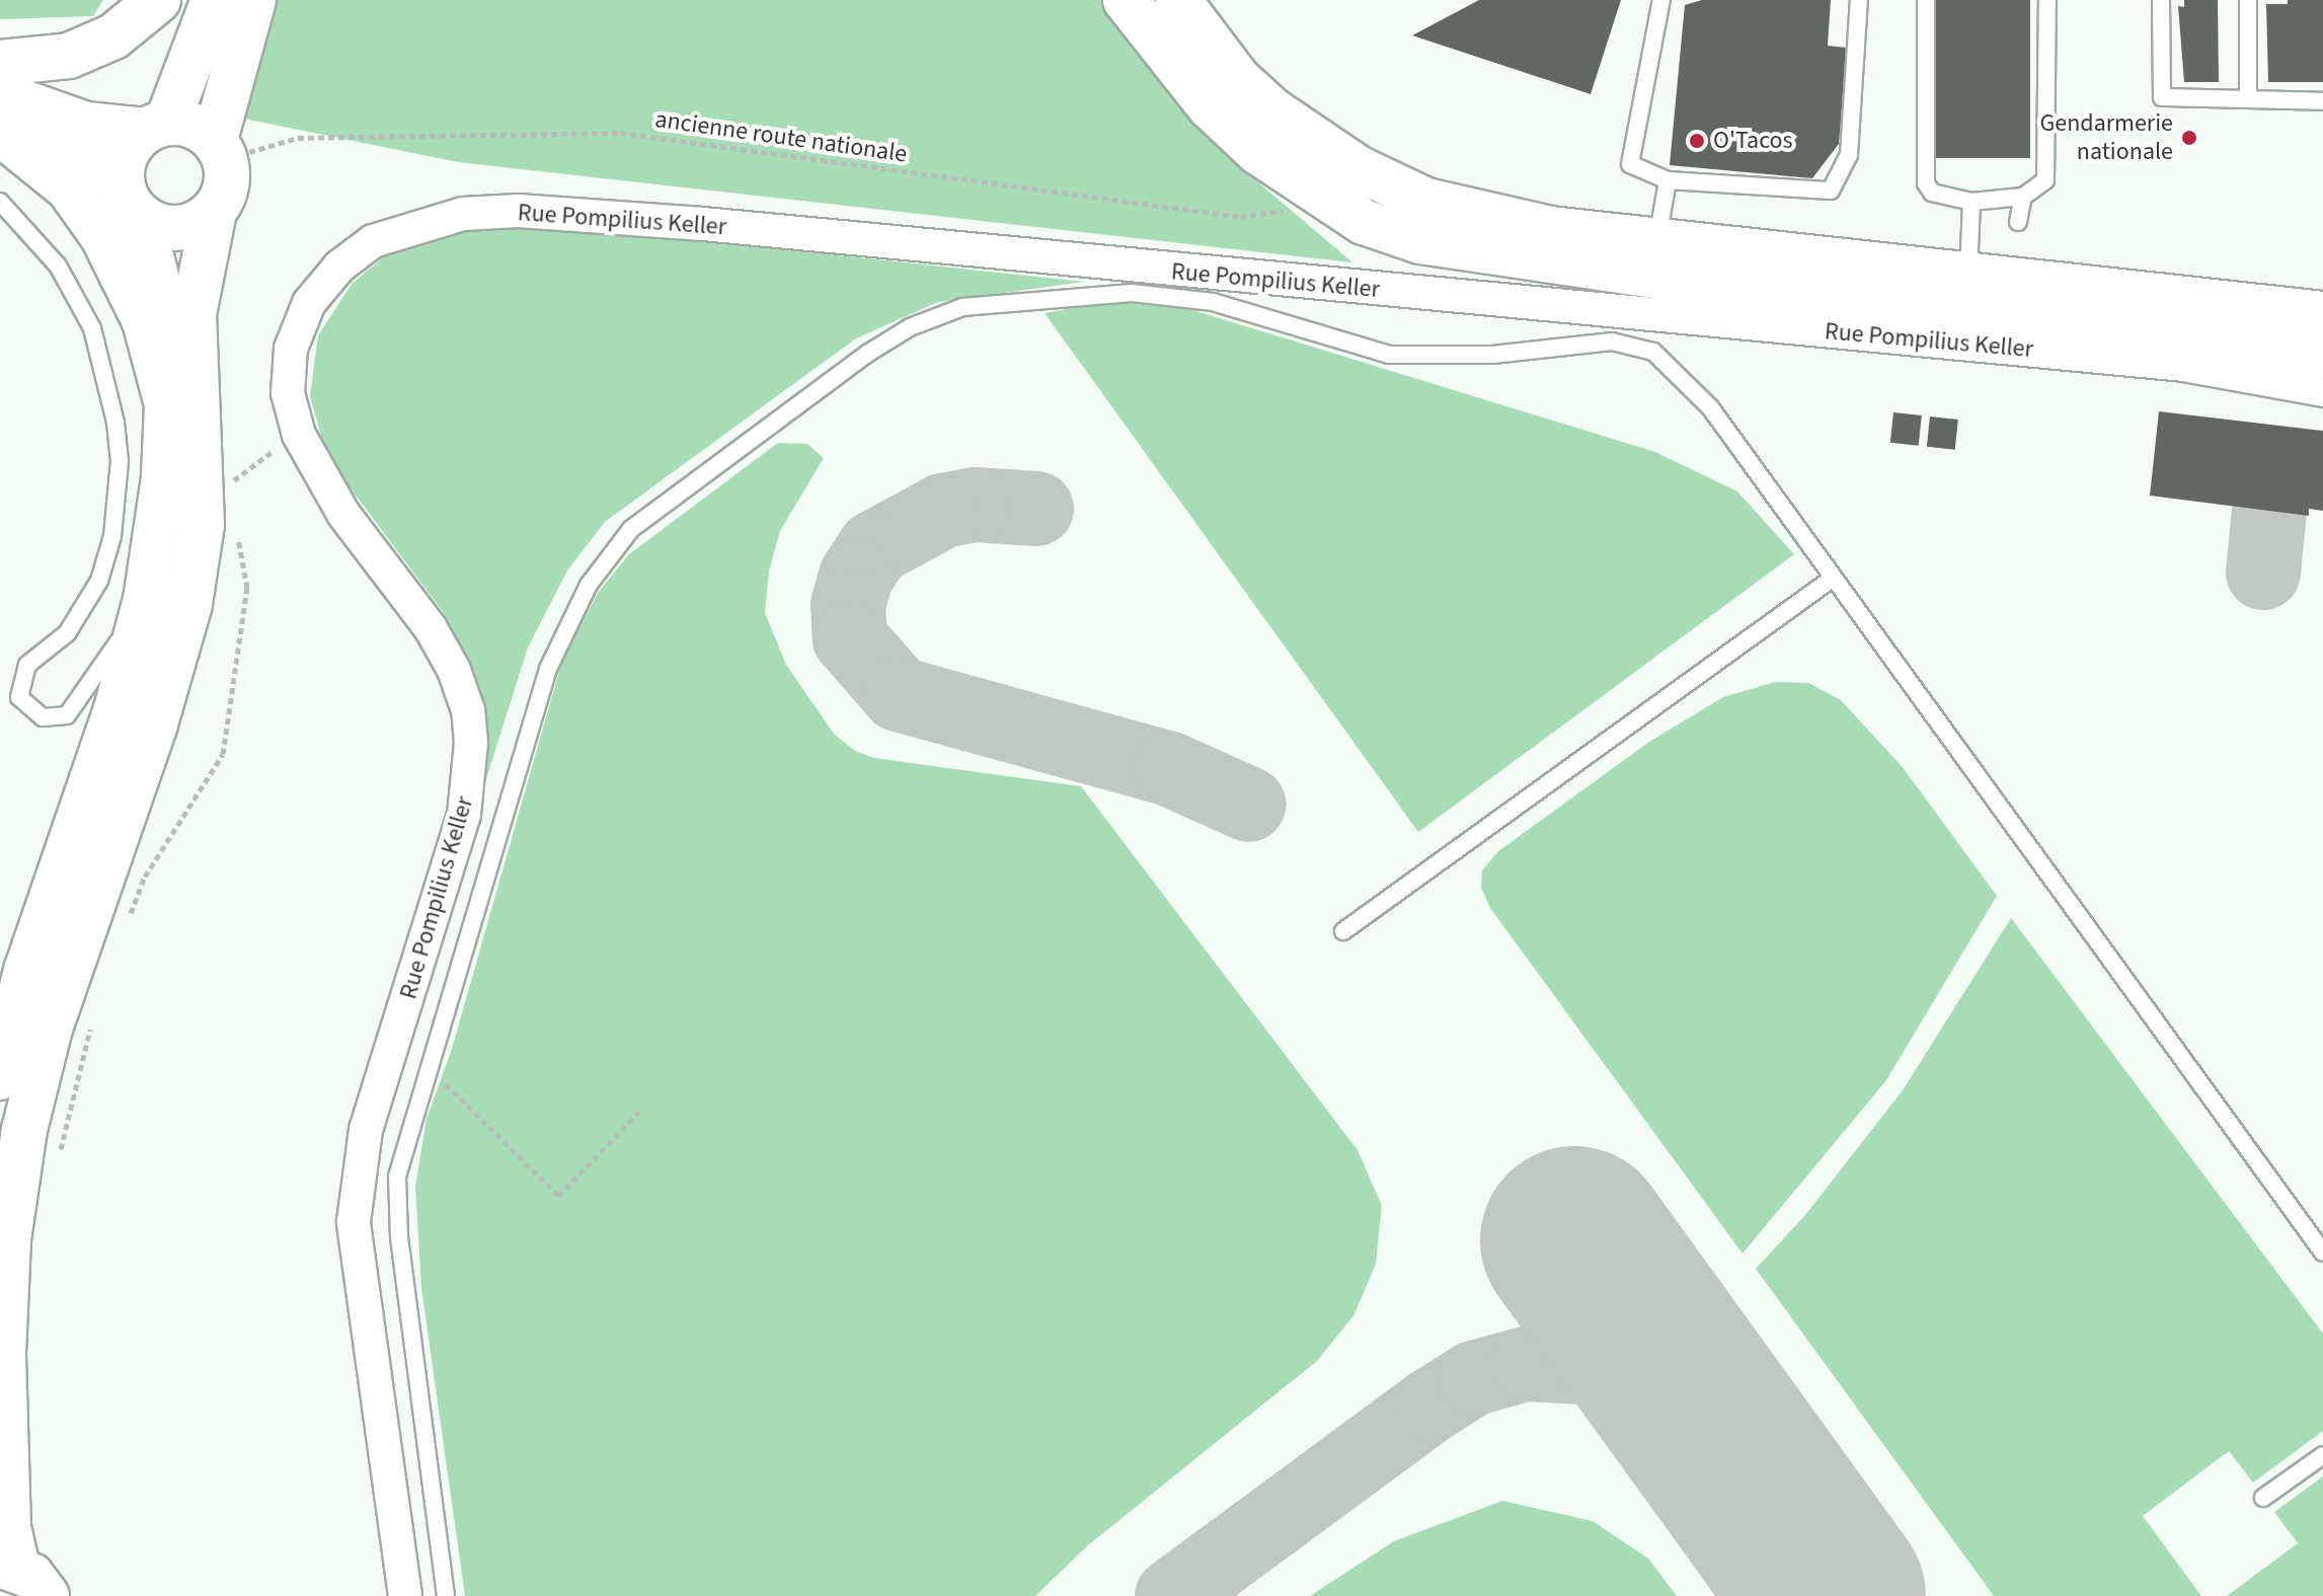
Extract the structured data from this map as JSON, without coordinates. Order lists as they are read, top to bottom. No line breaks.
{"streets":{"street":["Rue Pompilius Keller"],"path":["ancienne route nationale"]},"places":["Gendarmerie nationale","O'Tacos"]}
